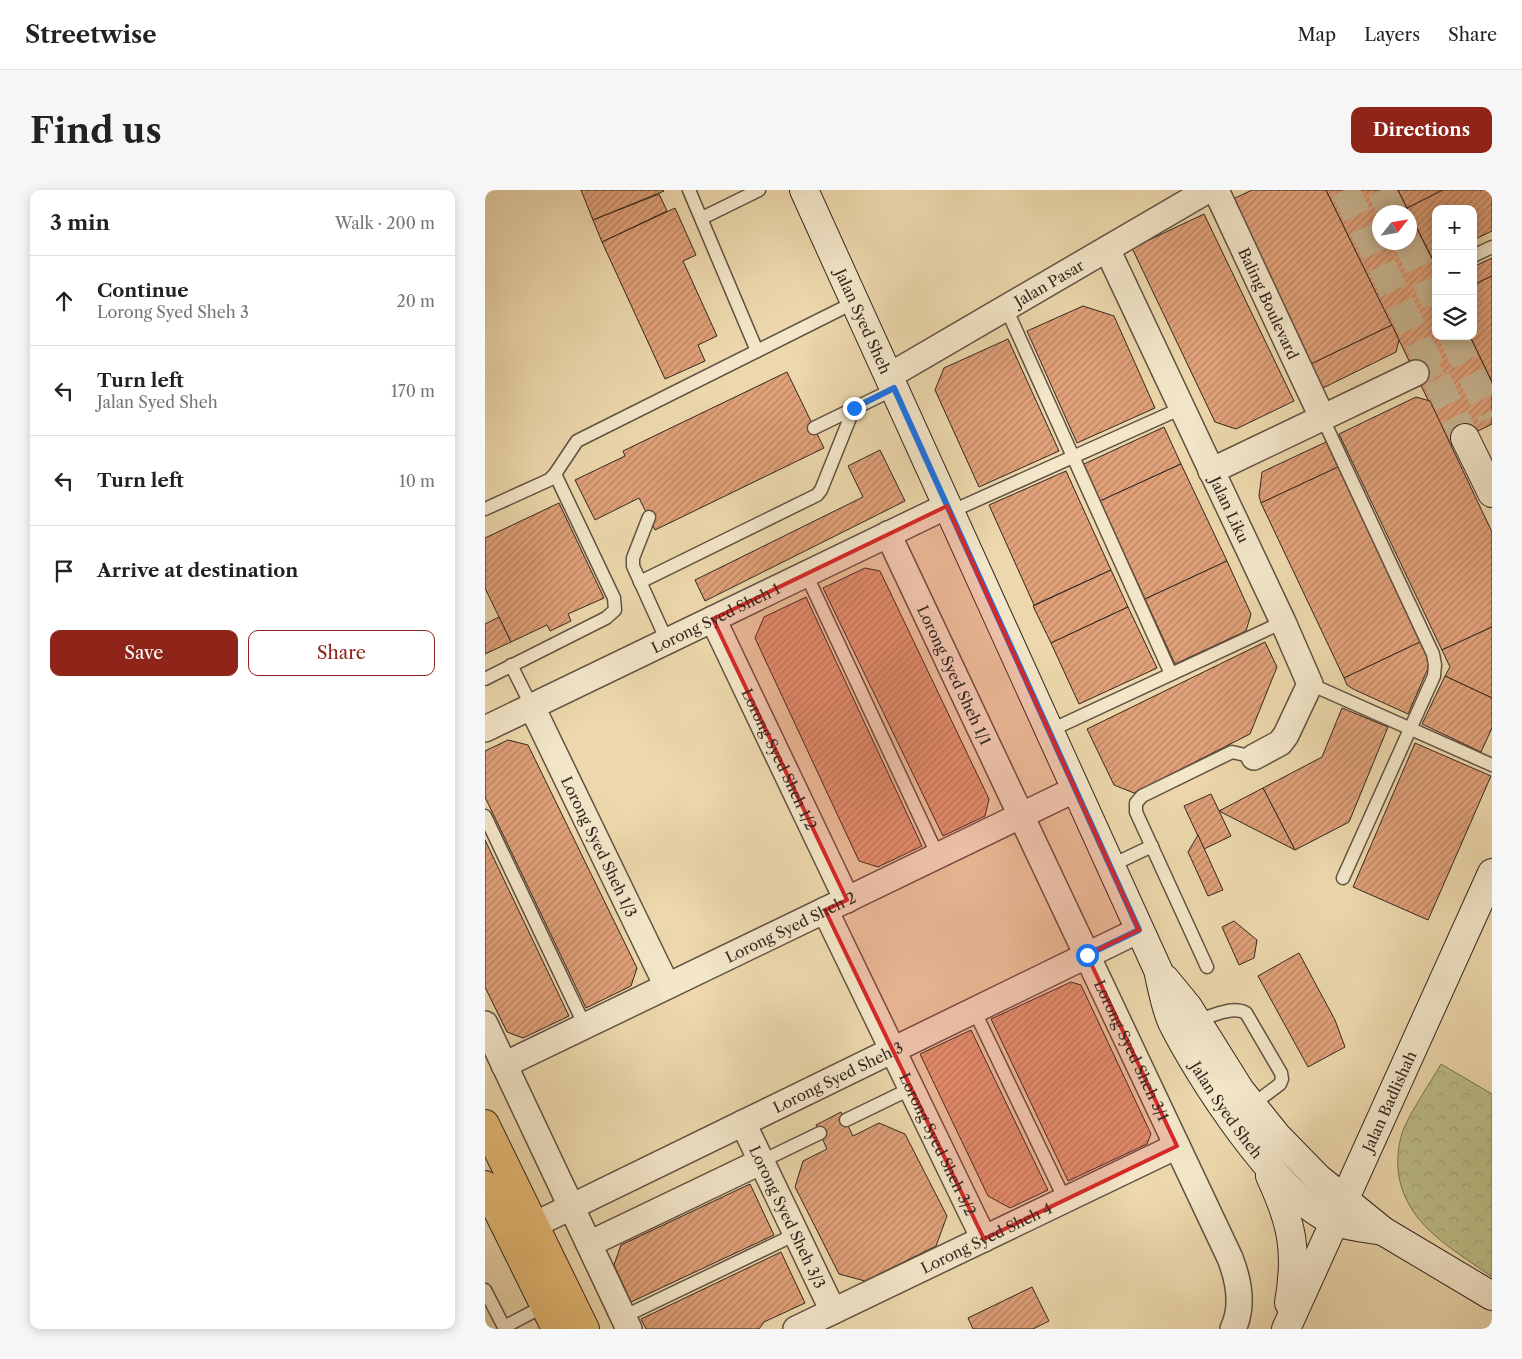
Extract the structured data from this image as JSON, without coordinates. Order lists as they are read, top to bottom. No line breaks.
{"streets":{"street":["Jalan Pasar","Baling Boulevard","Jalan Syed Sheh","Jalan Liku","Lorong Syed Sheh 1","Lorong Syed Sheh 1/1","Lorong Syed Sheh 1/2","Lorong Syed Sheh 1/3","Lorong Syed Sheh 2","Lorong Syed Sheh 3/1","Lorong Syed Sheh 3","Jalan Badlishah","Lorong Syed Sheh 3/2","Lorong Syed Sheh 3/3","Lorong Syed Sheh 4"]},"crossings":[["Jalan Pasar","Jalan Syed Sheh"],["Jalan Pasar","Jalan Liku"],["Jalan Syed Sheh","Lorong Syed Sheh 1"],["Jalan Syed Sheh","Lorong Syed Sheh 2"],["Jalan Syed Sheh","Lorong Syed Sheh 3"],["Jalan Syed Sheh","Jalan Badlishah"],["Lorong Syed Sheh 1","Lorong Syed Sheh 1/1"],["Lorong Syed Sheh 1","Lorong Syed Sheh 1/2"],["Lorong Syed Sheh 1","Lorong Syed Sheh 1/3"],["Lorong Syed Sheh 1/1","Lorong Syed Sheh 2"],["Lorong Syed Sheh 1/1","Lorong Syed Sheh 3/1"],["Lorong Syed Sheh 1/1","Lorong Syed Sheh 3"],["Lorong Syed Sheh 1/2","Lorong Syed Sheh 2"],["Lorong Syed Sheh 1/2","Lorong Syed Sheh 3"],["Lorong Syed Sheh 1/2","Lorong Syed Sheh 3/2"],["Lorong Syed Sheh 1/3","Lorong Syed Sheh 2"],["Lorong Syed Sheh 3/1","Lorong Syed Sheh 3"],["Lorong Syed Sheh 3/1","Lorong Syed Sheh 4"],["Lorong Syed Sheh 3","Lorong Syed Sheh 3/2"],["Lorong Syed Sheh 3","Lorong Syed Sheh 3/3"],["Lorong Syed Sheh 3/2","Lorong Syed Sheh 4"],["Lorong Syed Sheh 3/3","Lorong Syed Sheh 4"]],"north":"top right","page":{"header":"Streetwise","nav":["Map","Layers","Share"],"buttons":["Directions",["Save","Share"]],"title":"Find us","heading":["3 min","Walk · 200 m"],"map_buttons":["+","−"],"list":[["Continue","Lorong Syed Sheh 3","20 m"],["Turn left","Jalan Syed Sheh","170 m"],["Turn left","10 m"],"Arrive at destination"]}}
